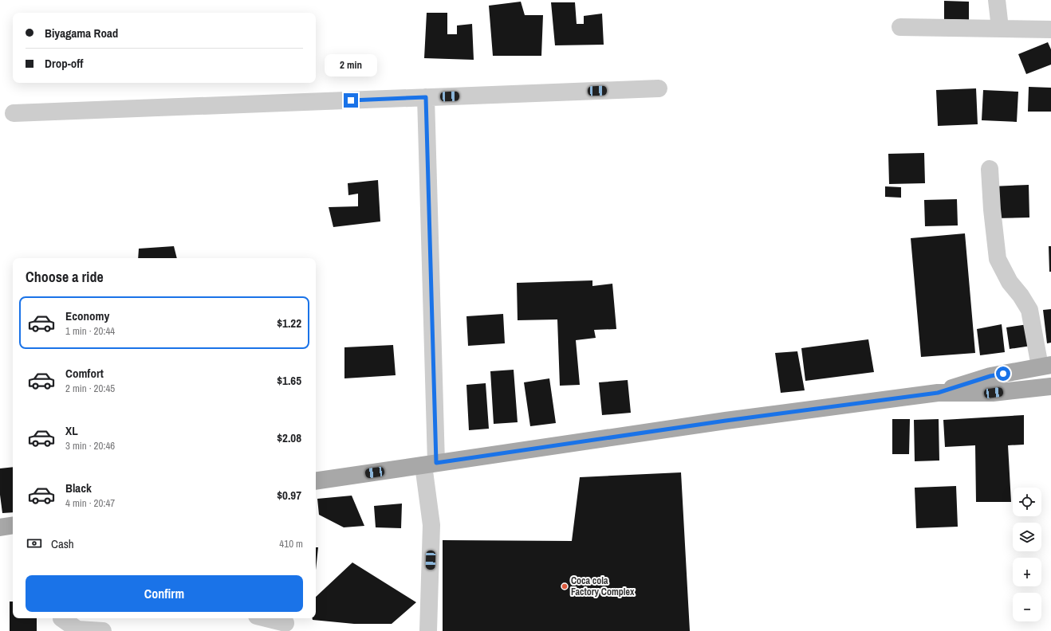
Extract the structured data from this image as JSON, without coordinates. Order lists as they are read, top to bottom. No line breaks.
{"places":["Coca cola Factory Complex"],"page":{"banner":["Biyagama Road","Drop-off"],"bubble":"2 min","heading":"Choose a ride","list":[{"name":"Economy","note":"1 min · 20:44","value":"$1.22"},{"name":"Comfort","note":"2 min · 20:45","value":"$1.65"},{"name":"XL","note":"3 min · 20:46","value":"$2.08"},{"name":"Black","note":"4 min · 20:47","value":"$0.97"}],"map_buttons":["+","−"],"pay":["Cash","410 m"],"buttons":"Confirm"}}
